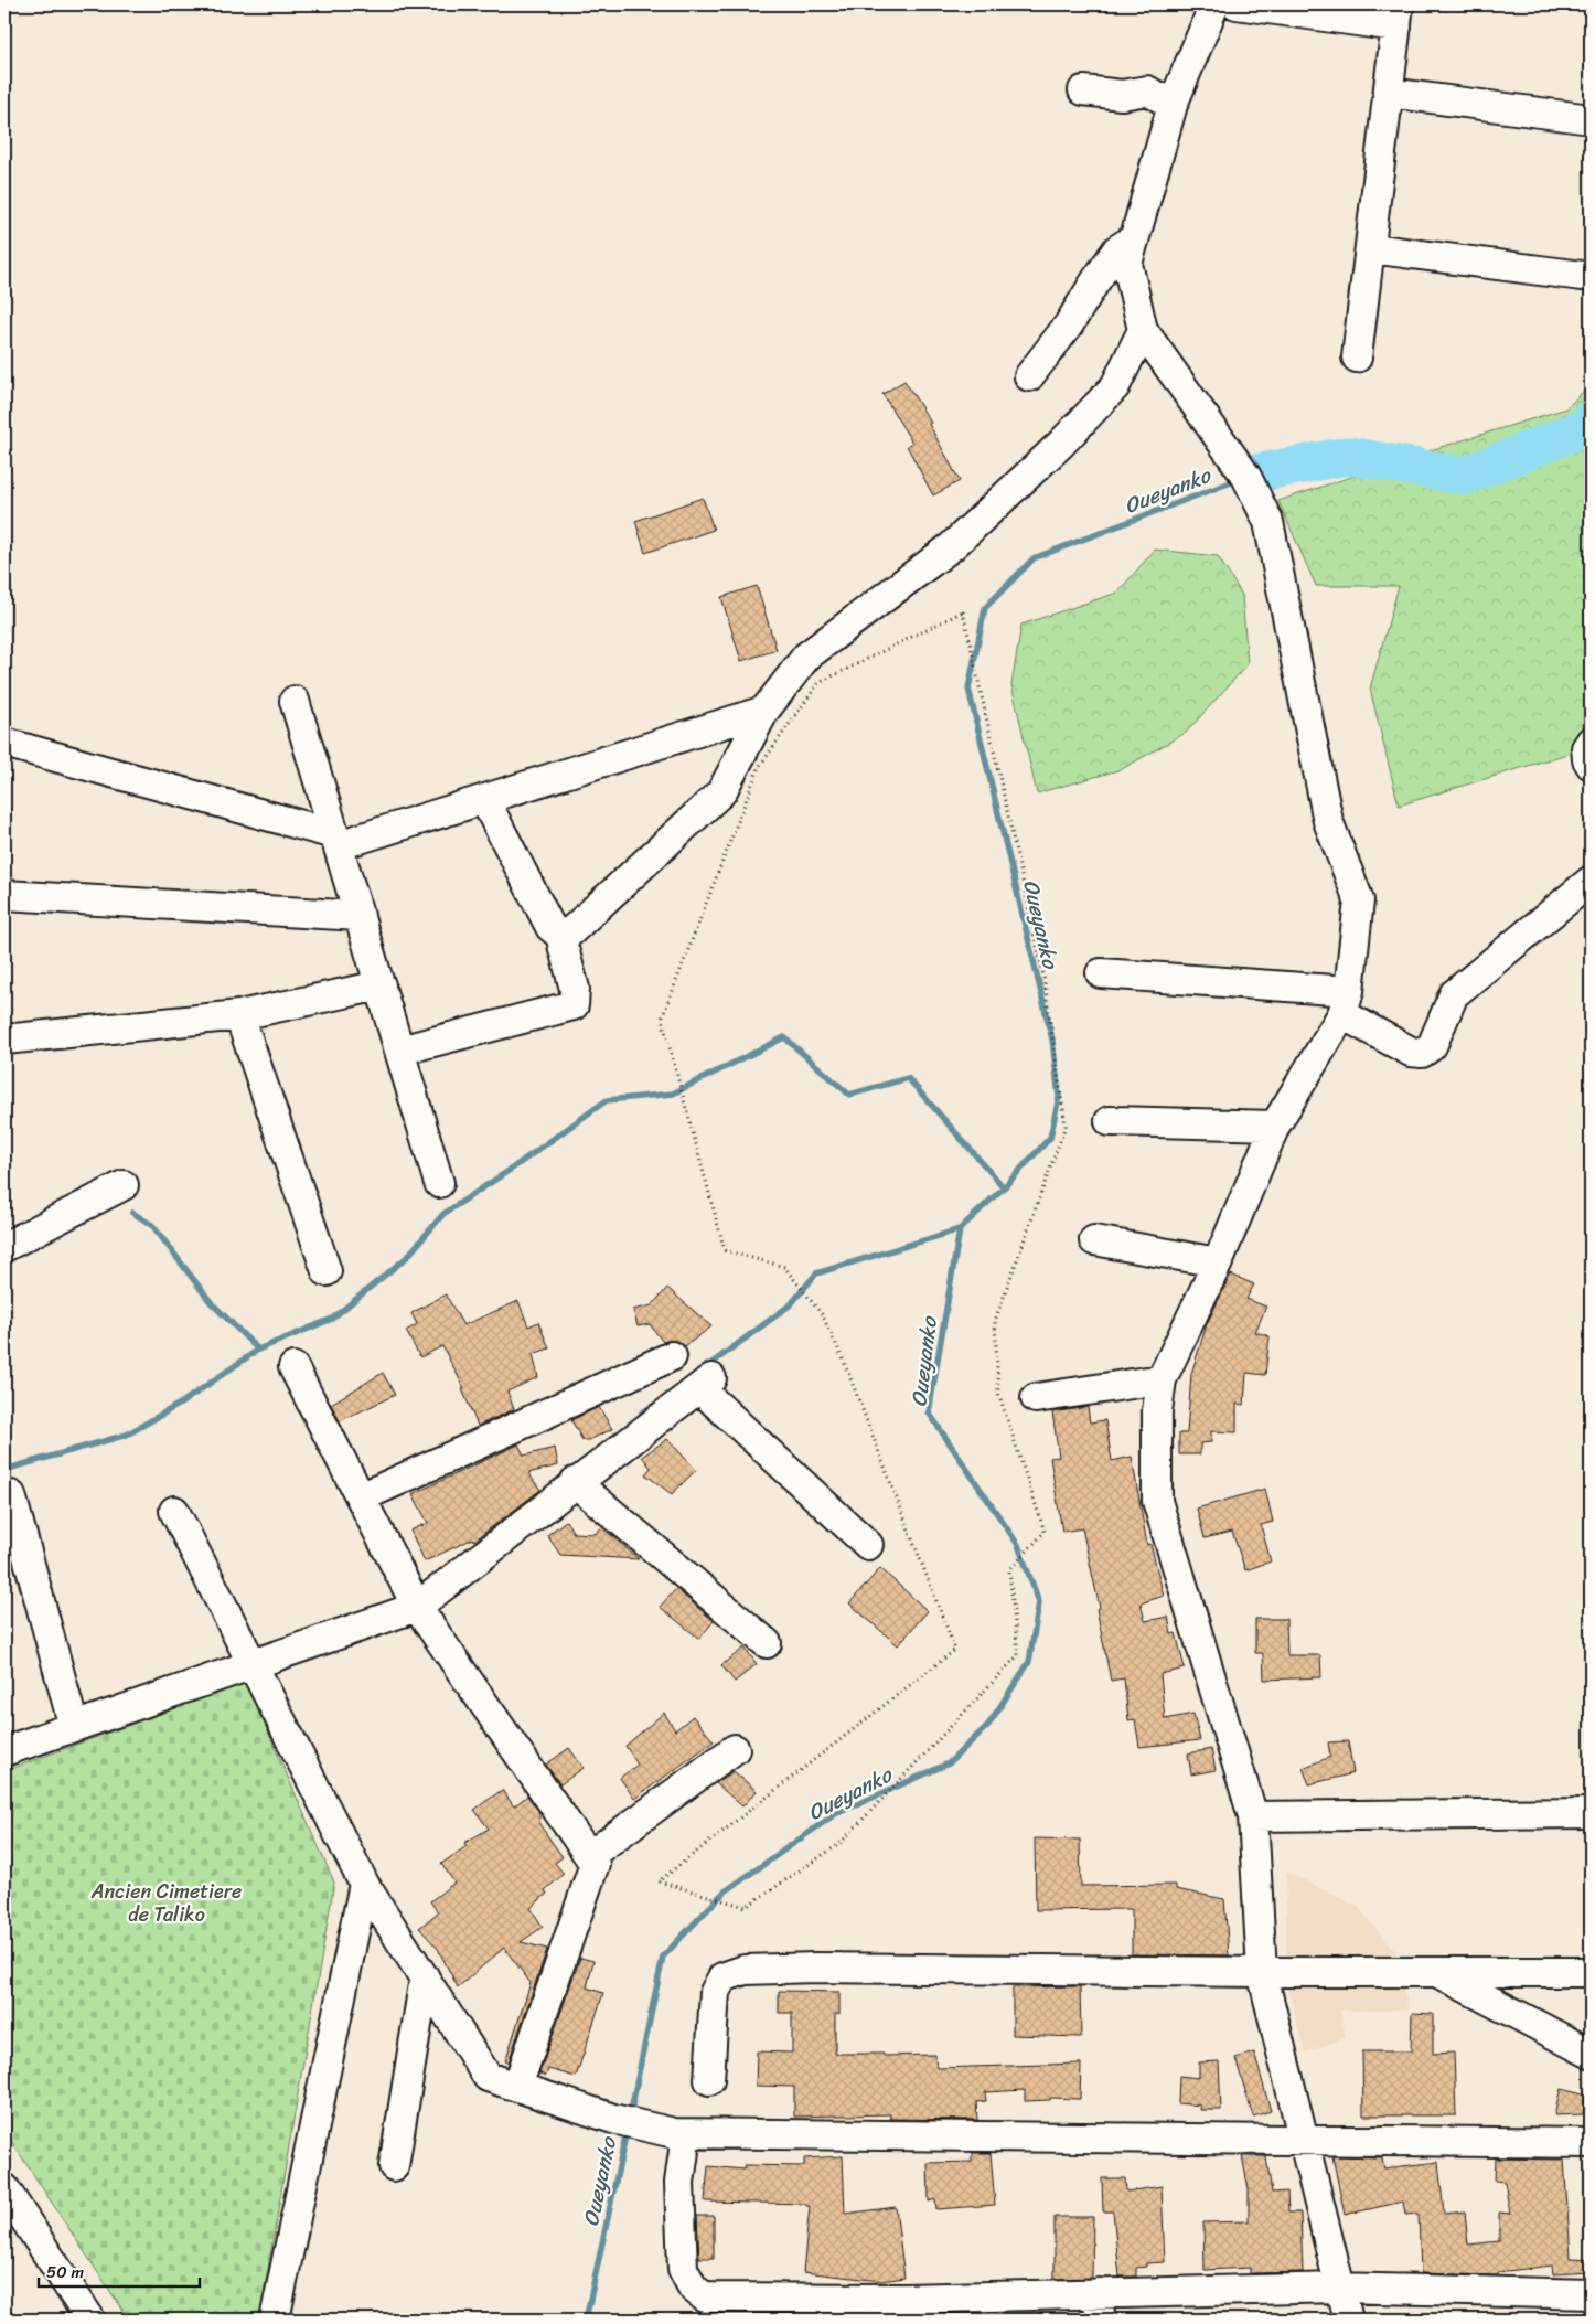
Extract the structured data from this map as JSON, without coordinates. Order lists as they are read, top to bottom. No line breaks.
{"water":["Oueyanko"],"parks":["Ancien Cimetiere de Taliko"],"scale_bar":"50 m"}
